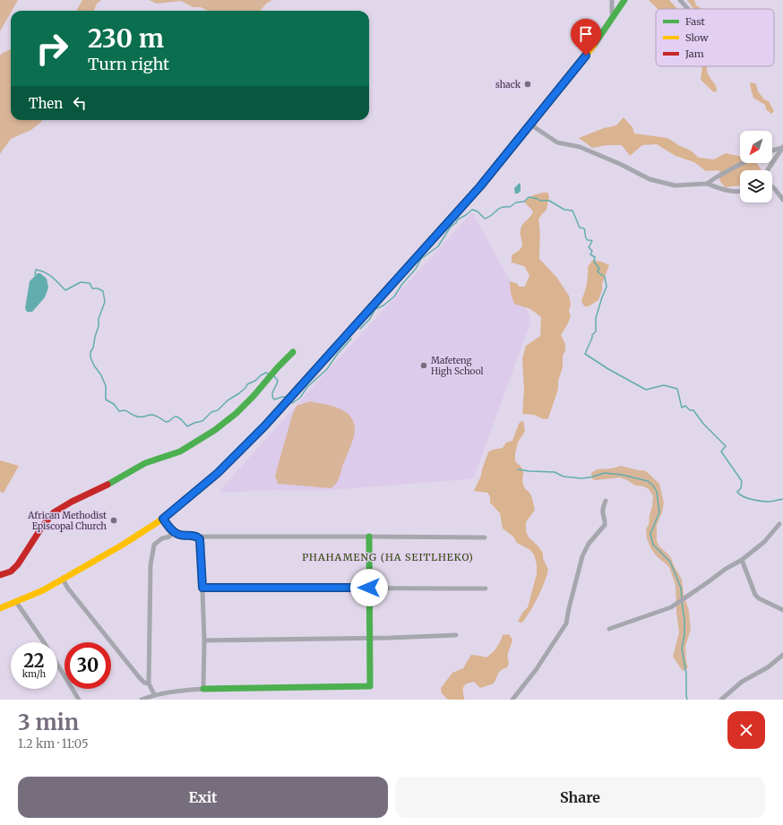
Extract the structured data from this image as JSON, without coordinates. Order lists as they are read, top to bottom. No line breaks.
{"districts":["PHAHAMENG (HA SEITLHEKO)"],"places":["shack","Mafeteng High School","African Methodist Episcopal Church"],"legend":["Fast","Slow","Jam"],"north":"bottom left","page":{"turn":["230 m","Turn right"],"then":"Then","speed":"22 km/h","limit":"30","heading":["3 min","1.2 km · 11:05"],"buttons":["Exit","Share"]}}
